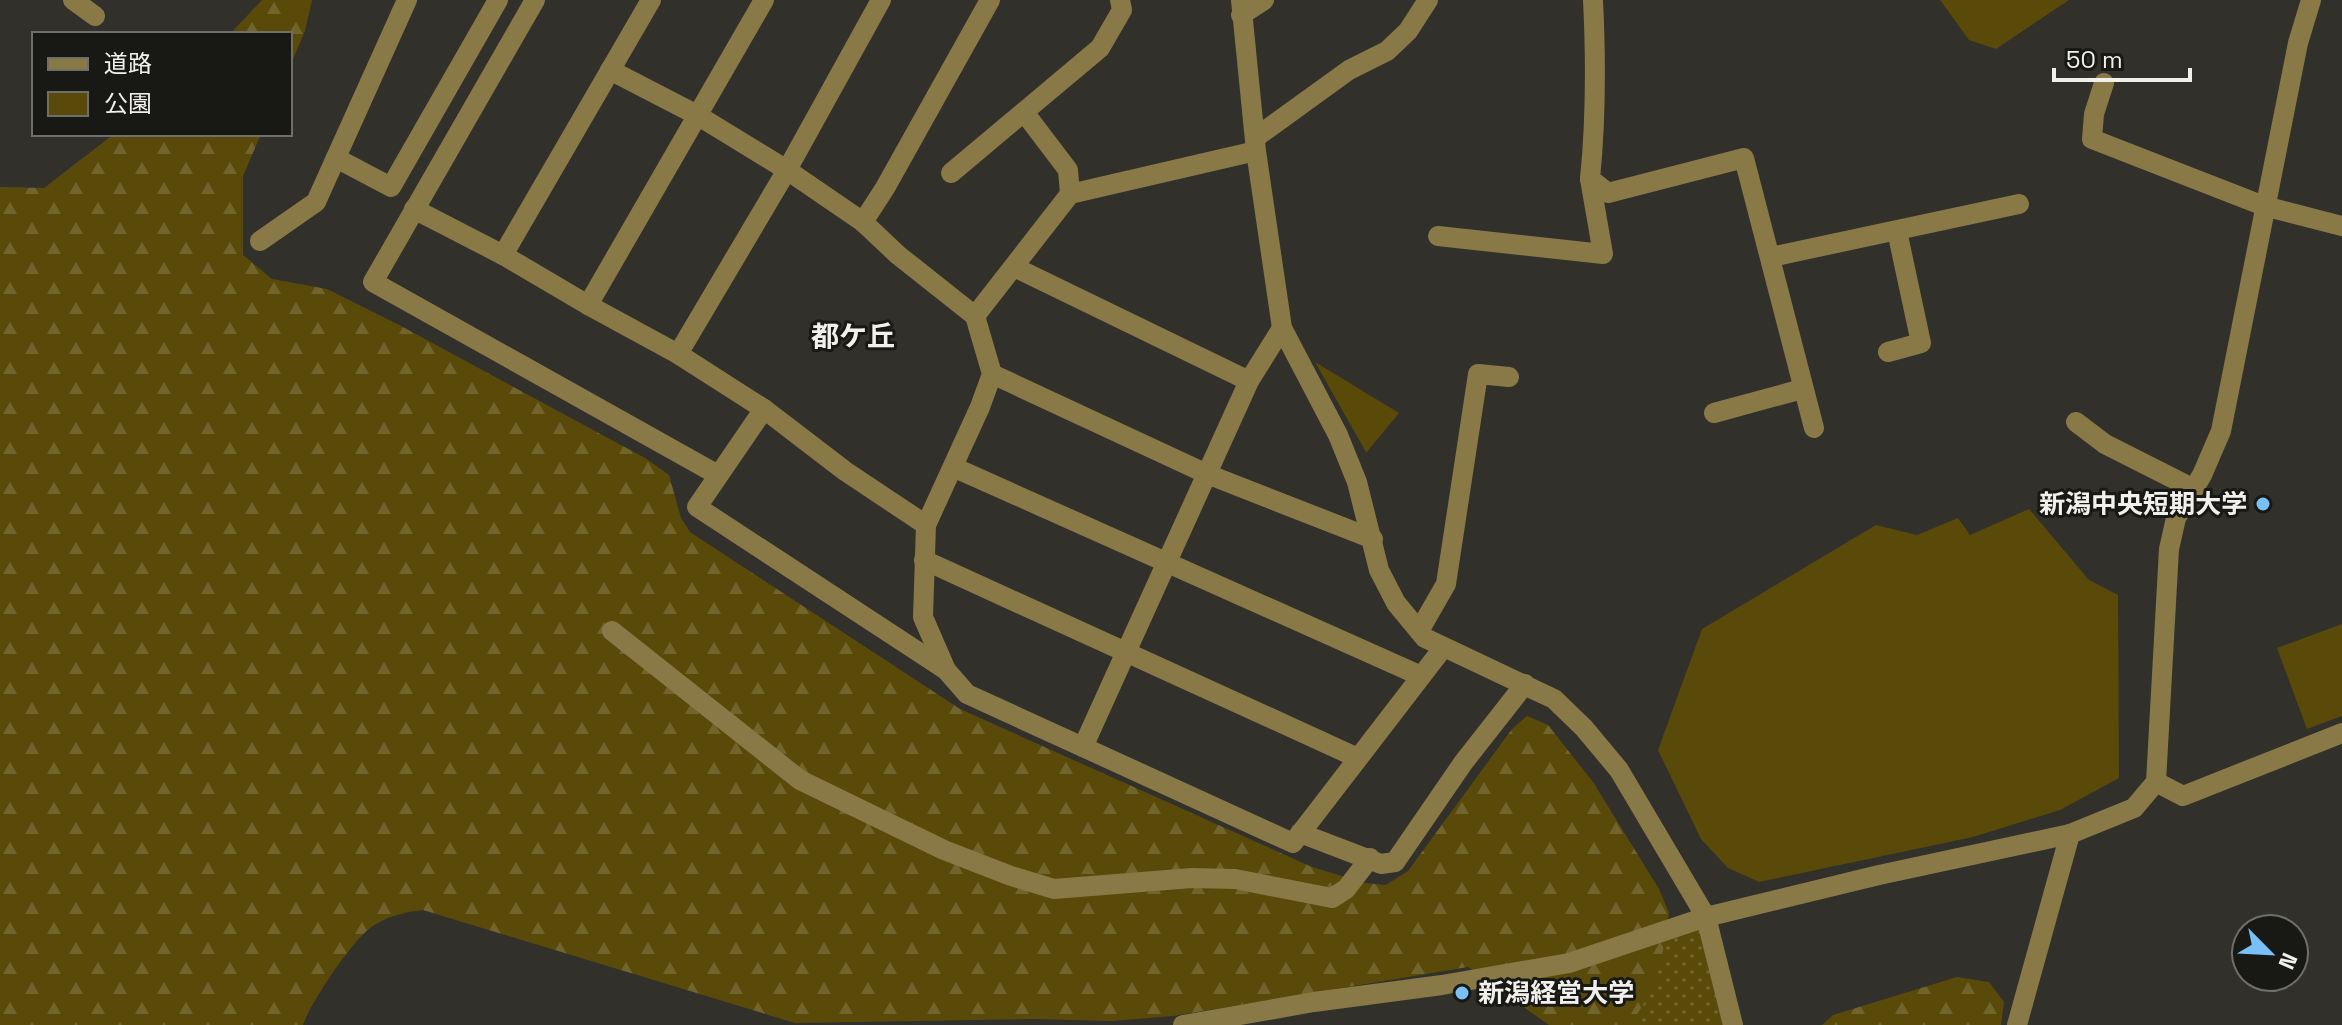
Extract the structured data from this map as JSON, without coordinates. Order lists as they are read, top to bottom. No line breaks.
{"districts":["都ケ丘"],"places":["新潟中央短期大学","新潟経営大学"],"legend":["道路","公園"],"scale_bar":"50 m","north":"bottom right"}
